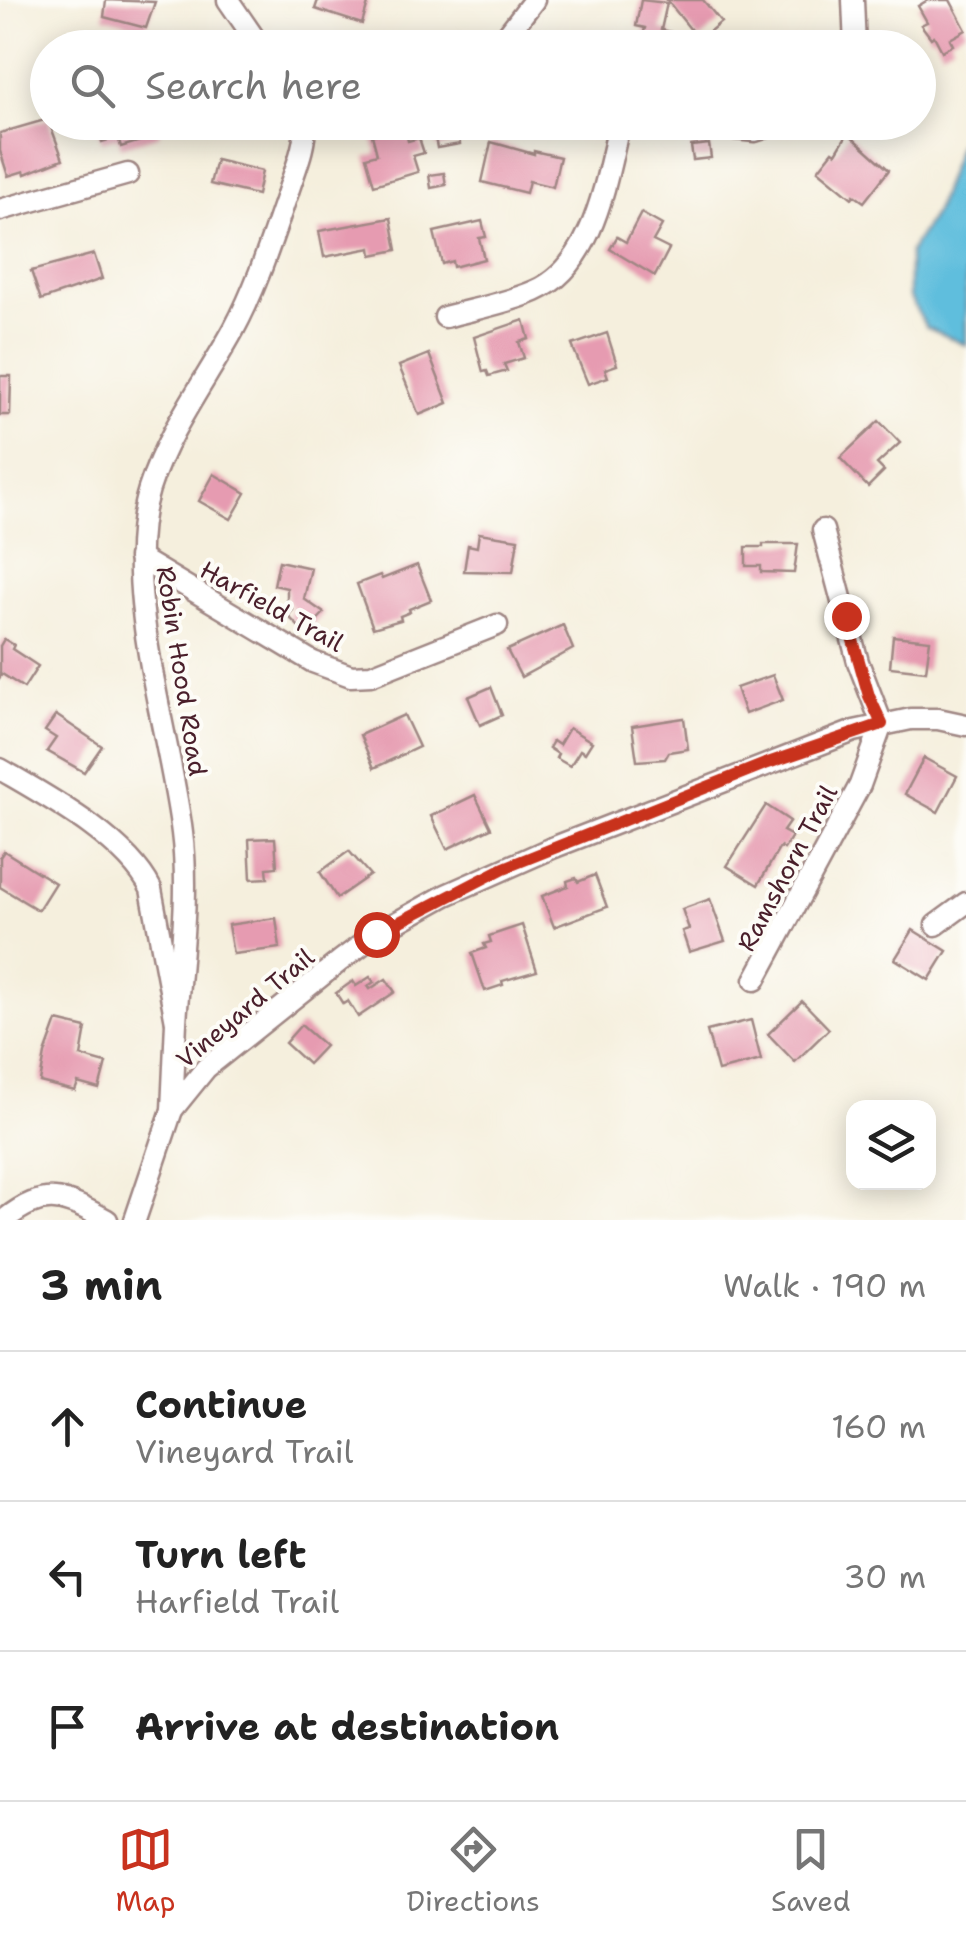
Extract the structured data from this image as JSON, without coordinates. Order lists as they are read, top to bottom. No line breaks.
{"streets":{"street":["Harfield Trail","Robin Hood Road","Ramshorn Trail","Vineyard Trail"]},"crossings":[["Harfield Trail","Robin Hood Road"],["Ramshorn Trail","Vineyard Trail"]],"page":{"search":"Search here","heading":["3 min","Walk · 190 m"],"list":[["Continue","Vineyard Trail","160 m"],["Turn left","Harfield Trail","30 m"],"Arrive at destination"],"nav":["Map","Directions","Saved"]}}
